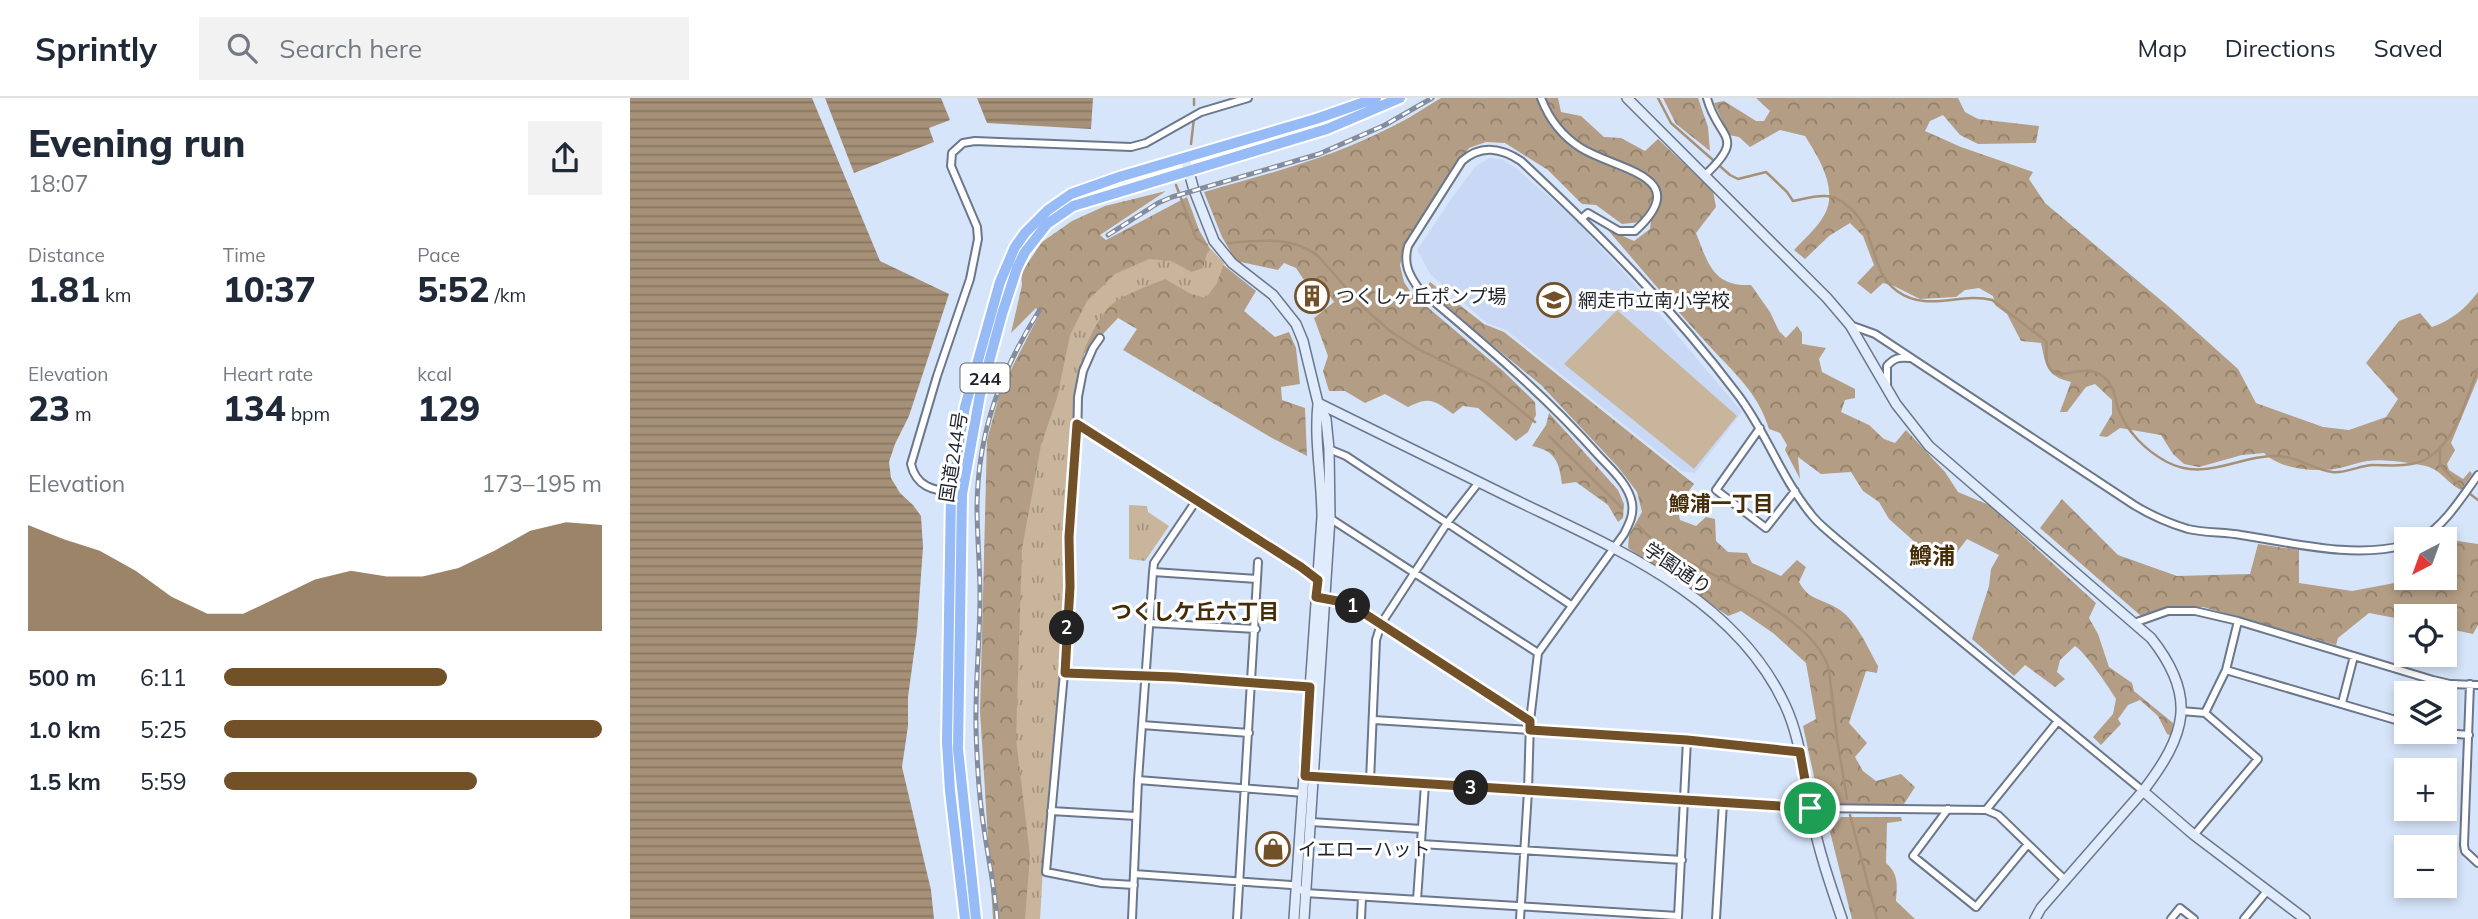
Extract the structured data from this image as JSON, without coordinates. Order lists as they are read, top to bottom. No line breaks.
{"streets":{"highway":["244","国道244号"],"street":["学園通り"]},"districts":["鱒浦一丁目","鱒浦","つくしケ丘六丁目"],"places":{"building":["つくしヶ丘ポンプ場"],"school or university":["網走市立南小学校"],"shop":["イエローハット"]},"north":"bottom left","page":{"header":"Sprintly","search":"Search here","nav":["Map","Directions","Saved"],"heading":["Evening run","18:07"],"stats":[["Distance","1.81 km"],["Time","10:37"],["Pace","5:52 /km"],["Elevation","23 m"],["Heart rate","134 bpm"],["kcal","129"]],"chart":["Elevation","173–195 m"],"map_buttons":["+","−"],"pins":["1","2","3"],"list":[{"name":"500 m","note":"6:11"},{"name":"1.0 km","note":"5:25"},{"name":"1.5 km","note":"5:59"}]}}
